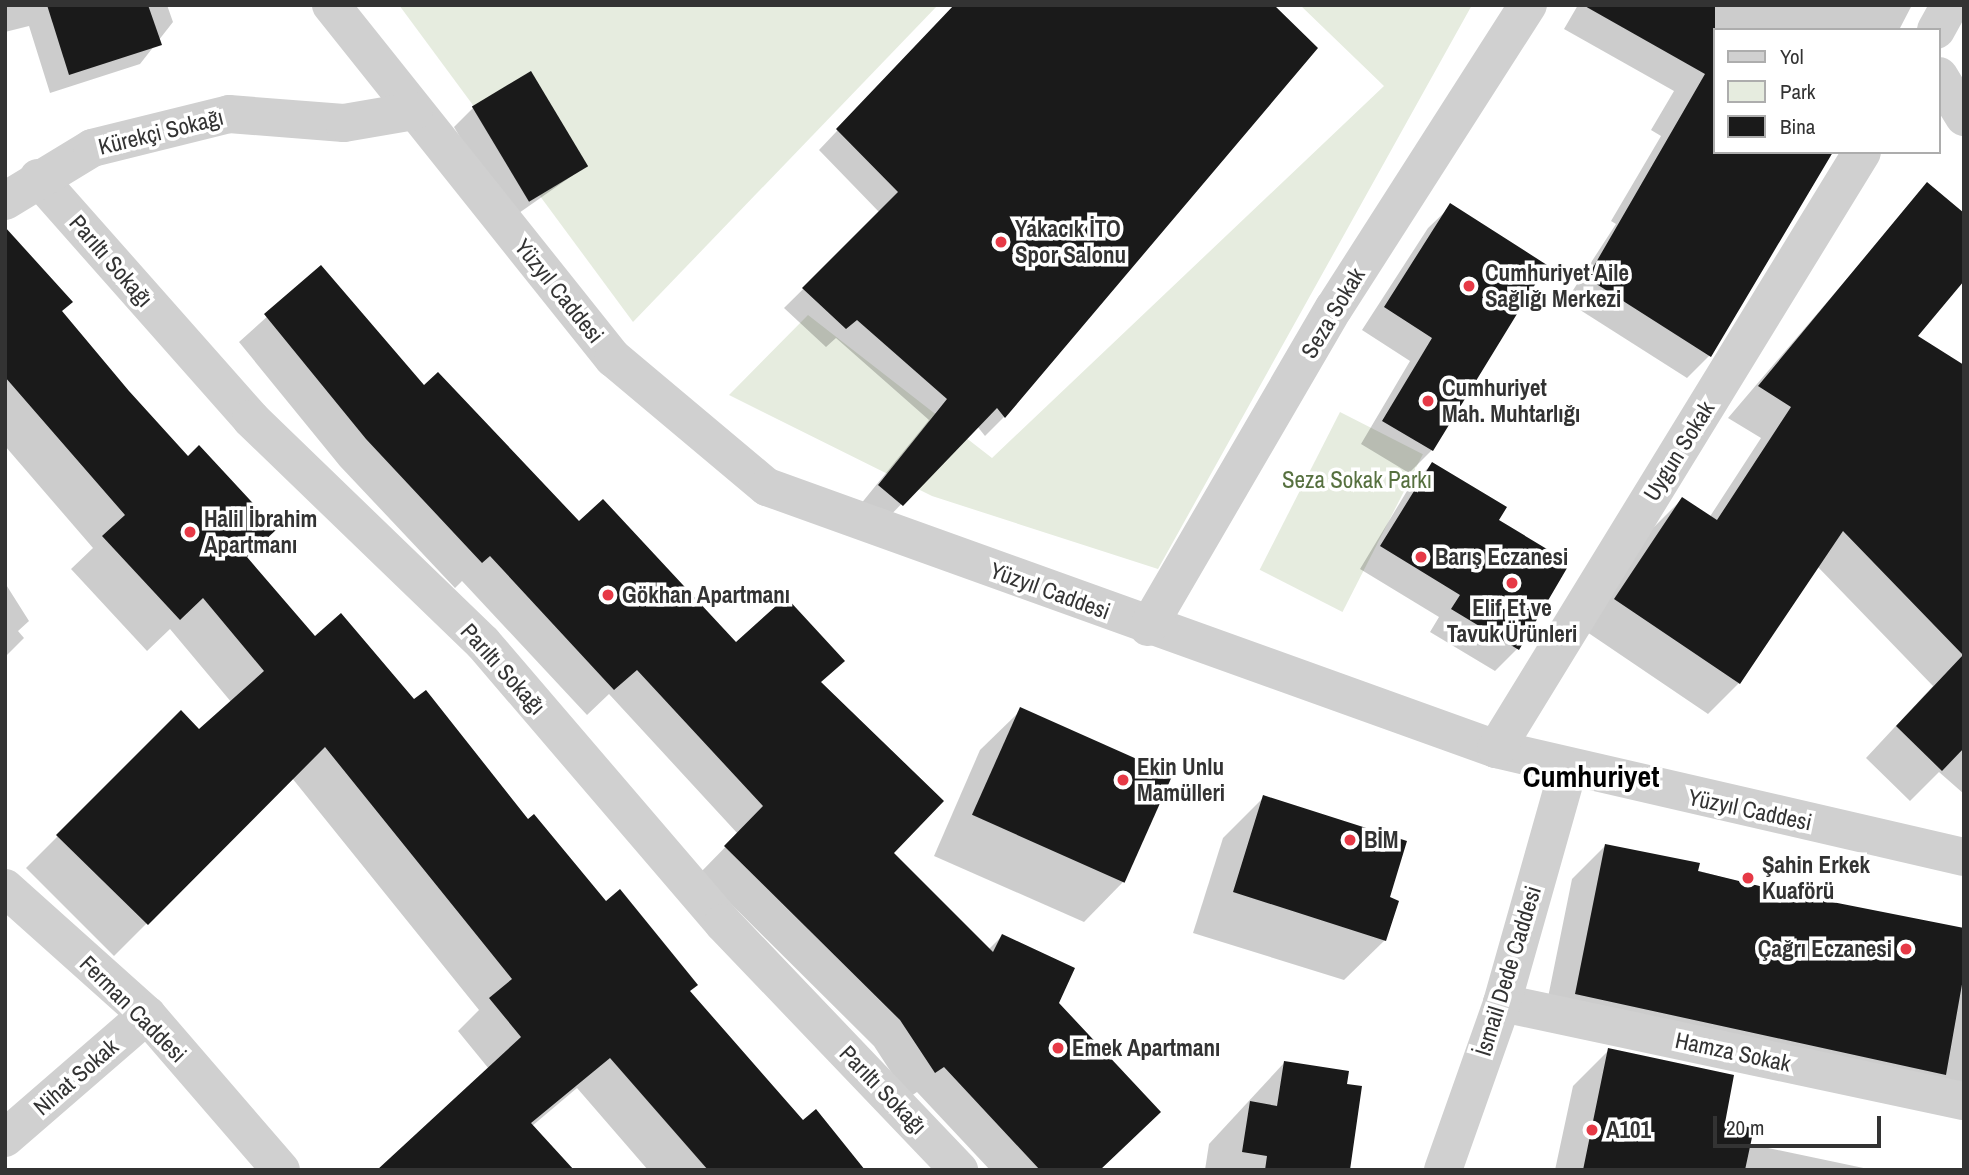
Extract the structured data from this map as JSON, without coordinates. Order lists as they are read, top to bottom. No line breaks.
{"streets":{"street":["Kürekçi Sokağı","Parıltı Sokağı","Yüzyıl Caddesi","Seza Sokak","Uygun Sokak","İsmail Dede Caddesi","Ferman Caddesi","Hamza Sokak","Nihat Sokak"]},"crossings":[["Kürekçi Sokağı","Parıltı Sokağı"],["Kürekçi Sokağı","Yüzyıl Caddesi"],["Yüzyıl Caddesi","Seza Sokak"],["Yüzyıl Caddesi","Uygun Sokak"],["Yüzyıl Caddesi","İsmail Dede Caddesi"],["İsmail Dede Caddesi","Hamza Sokak"],["Ferman Caddesi","Nihat Sokak"]],"districts":["Cumhuriyet"],"parks":["Seza Sokak Parkı"],"places":["Yakacık İTO Spor Salonu","Cumhuriyet Aile Sağlığı Merkezi","Cumhuriyet Mah. Muhtarlığı","Halil İbrahim Apartmanı","Barış Eczanesi","Elif Et ve Tavuk Ürünleri","Gökhan Apartmanı","Ekin Unlu Mamülleri","BİM","Şahin Erkek Kuaförü","Çağrı Eczanesi","Emek Apartmanı","A101"],"legend":["Yol","Park","Bina"],"scale_bar":"20 m"}
